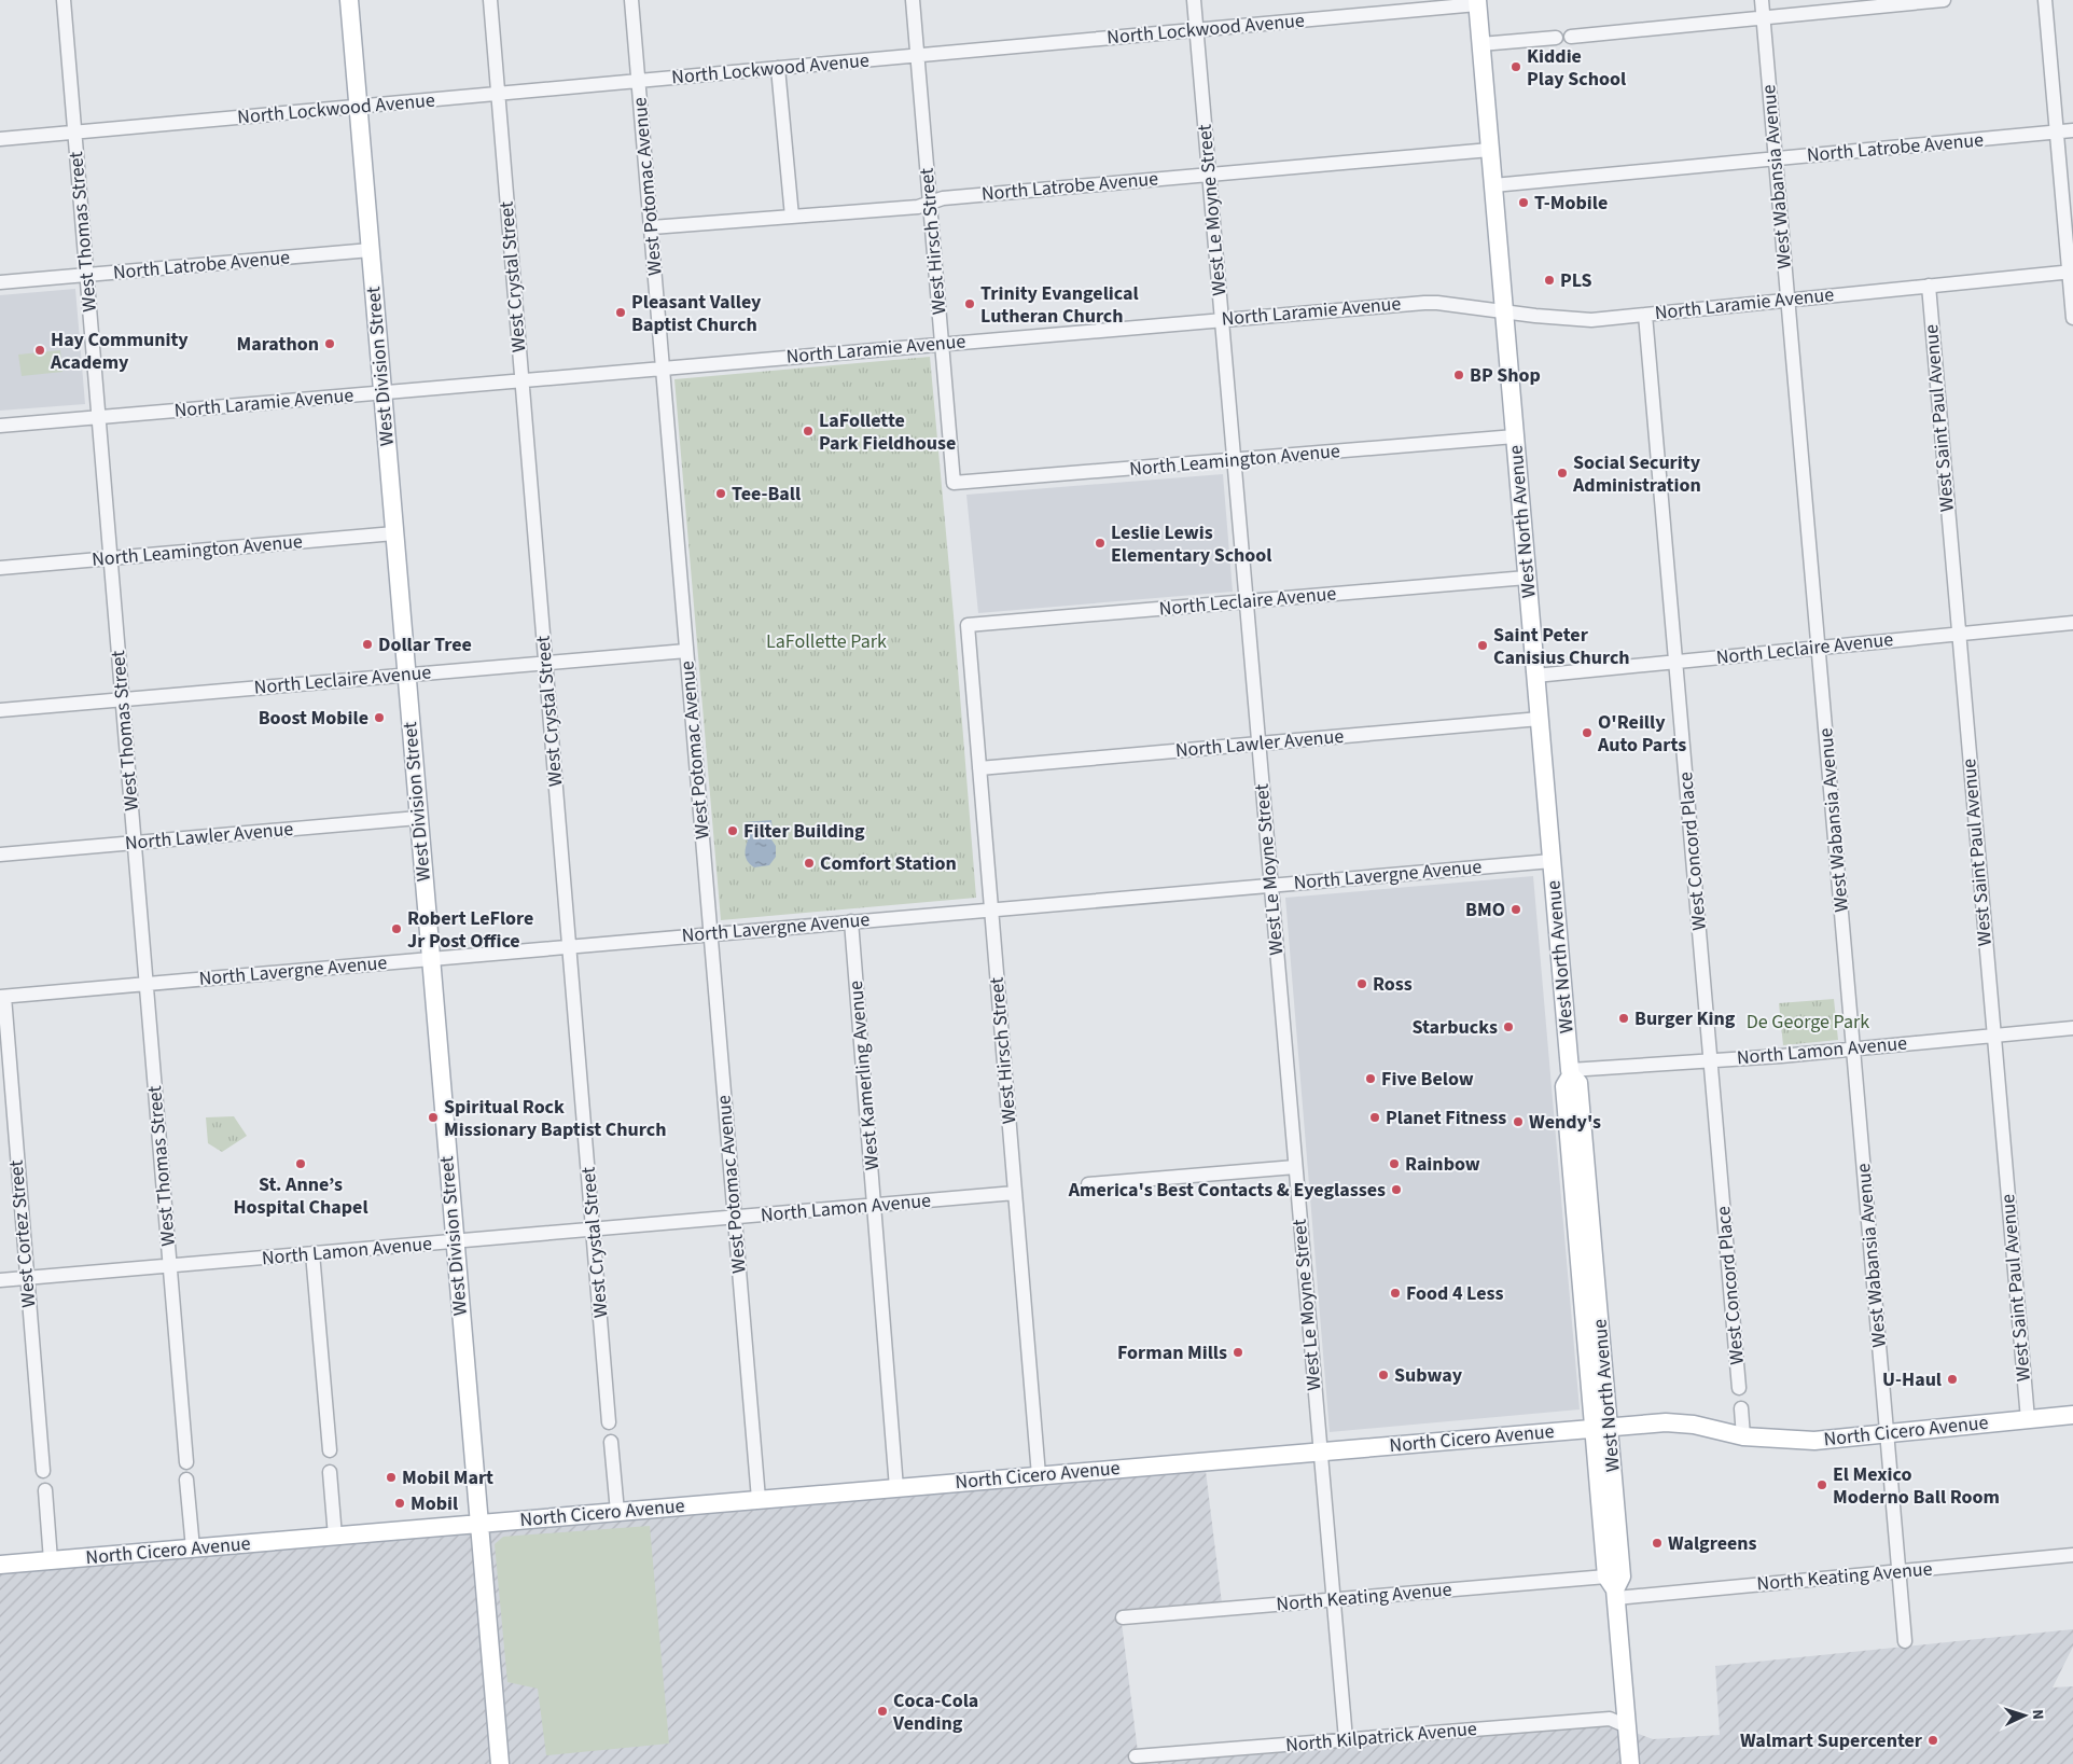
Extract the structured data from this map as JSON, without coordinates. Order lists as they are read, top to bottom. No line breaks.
{"streets":{"main road":["West Division Street","West North Avenue","North Cicero Avenue"],"street":["North Lockwood Avenue","North Latrobe Avenue","West Wabansia Avenue","West Potomac Avenue","West Le Moyne Street","West Thomas Street","West Hirsch Street","West Crystal Street","North Laramie Avenue","West Saint Paul Avenue","North Leamington Avenue","North Leclaire Avenue","North Lawler Avenue","West Concord Place","North Lavergne Avenue","North Lamon Avenue","West Kamerling Avenue","West Cortez Street","North Keating Avenue","North Kilpatrick Avenue"]},"crossings":[["North Lockwood Avenue","West Potomac Avenue"],["North Lockwood Avenue","West Le Moyne Street"],["North Lockwood Avenue","West Thomas Street"],["North Lockwood Avenue","West Hirsch Street"],["North Lockwood Avenue","West Crystal Street"],["North Lockwood Avenue","West Division Street"],["North Lockwood Avenue","West North Avenue"],["North Latrobe Avenue","West Wabansia Avenue"],["North Latrobe Avenue","West Potomac Avenue"],["North Latrobe Avenue","West Le Moyne Street"],["North Latrobe Avenue","West Thomas Street"],["North Latrobe Avenue","West Hirsch Street"],["North Latrobe Avenue","West Division Street"],["North Latrobe Avenue","West North Avenue"],["West Wabansia Avenue","North Laramie Avenue"],["West Wabansia Avenue","North Leclaire Avenue"],["West Wabansia Avenue","North Lamon Avenue"],["West Wabansia Avenue","North Cicero Avenue"],["West Wabansia Avenue","North Keating Avenue"],["West Potomac Avenue","North Laramie Avenue"],["West Potomac Avenue","North Leclaire Avenue"],["West Potomac Avenue","North Lavergne Avenue"],["West Potomac Avenue","North Lamon Avenue"],["West Potomac Avenue","North Cicero Avenue"],["West Le Moyne Street","North Laramie Avenue"],["West Le Moyne Street","North Leamington Avenue"],["West Le Moyne Street","North Leclaire Avenue"],["West Le Moyne Street","North Lawler Avenue"],["West Le Moyne Street","North Lavergne Avenue"],["West Le Moyne Street","North Cicero Avenue"],["West Le Moyne Street","North Keating Avenue"],["West Le Moyne Street","North Kilpatrick Avenue"],["West Thomas Street","North Laramie Avenue"],["West Thomas Street","North Leamington Avenue"],["West Thomas Street","North Leclaire Avenue"],["West Thomas Street","North Lawler Avenue"],["West Thomas Street","North Lavergne Avenue"],["West Thomas Street","North Lamon Avenue"],["West Hirsch Street","North Laramie Avenue"],["West Hirsch Street","North Leamington Avenue"],["West Hirsch Street","North Leclaire Avenue"],["West Hirsch Street","North Lawler Avenue"],["West Hirsch Street","North Lavergne Avenue"],["West Hirsch Street","North Lamon Avenue"],["West Hirsch Street","North Cicero Avenue"],["West Crystal Street","North Laramie Avenue"],["West Crystal Street","North Leclaire Avenue"],["West Crystal Street","North Lavergne Avenue"],["West Crystal Street","North Lamon Avenue"],["North Laramie Avenue","West Division Street"],["North Laramie Avenue","West Saint Paul Avenue"],["North Laramie Avenue","West North Avenue"],["North Laramie Avenue","West Concord Place"],["West Division Street","North Leamington Avenue"],["West Division Street","North Leclaire Avenue"],["West Division Street","North Lawler Avenue"],["West Division Street","North Lavergne Avenue"],["West Division Street","North Lamon Avenue"],["West Division Street","North Cicero Avenue"],["West Saint Paul Avenue","North Leclaire Avenue"],["West Saint Paul Avenue","North Lamon Avenue"],["West Saint Paul Avenue","North Cicero Avenue"],["North Leamington Avenue","West North Avenue"],["West North Avenue","North Leclaire Avenue"],["West North Avenue","North Lawler Avenue"],["West North Avenue","North Lavergne Avenue"],["West North Avenue","North Lamon Avenue"],["West North Avenue","North Cicero Avenue"],["West North Avenue","North Keating Avenue"],["West North Avenue","North Kilpatrick Avenue"],["North Leclaire Avenue","West Concord Place"],["West Concord Place","North Lamon Avenue"],["North Lavergne Avenue","West Kamerling Avenue"],["North Lavergne Avenue","West Cortez Street"],["North Lamon Avenue","West Kamerling Avenue"],["North Lamon Avenue","West Cortez Street"],["West Kamerling Avenue","North Cicero Avenue"]],"parks":["LaFollette Park","De George Park"],"places":["Kiddie Play School","T-Mobile","PLS","Trinity Evangelical Lutheran Church","Pleasant Valley Baptist Church","Marathon","Hay Community Academy","BP Shop","LaFollette Park Fieldhouse","Social Security Administration","Tee-Ball","Leslie Lewis Elementary School","Dollar Tree","Saint Peter Canisius Church","Boost Mobile","O'Reilly Auto Parts","Filter Building","Comfort Station","BMO","Robert LeFlore Jr Post Office","Ross","Burger King","Starbucks","Five Below","Spiritual Rock Missionary Baptist Church","Planet Fitness","Wendy's","St. Anne’s Hospital Chapel","Rainbow","America's Best Contacts & Eyeglasses","Food 4 Less","Forman Mills","Subway","U-Haul","Mobil Mart","El Mexico Moderno Ball Room","Mobil","Walgreens","Coca-Cola Vending","Walmart Supercenter"],"north":"right"}
